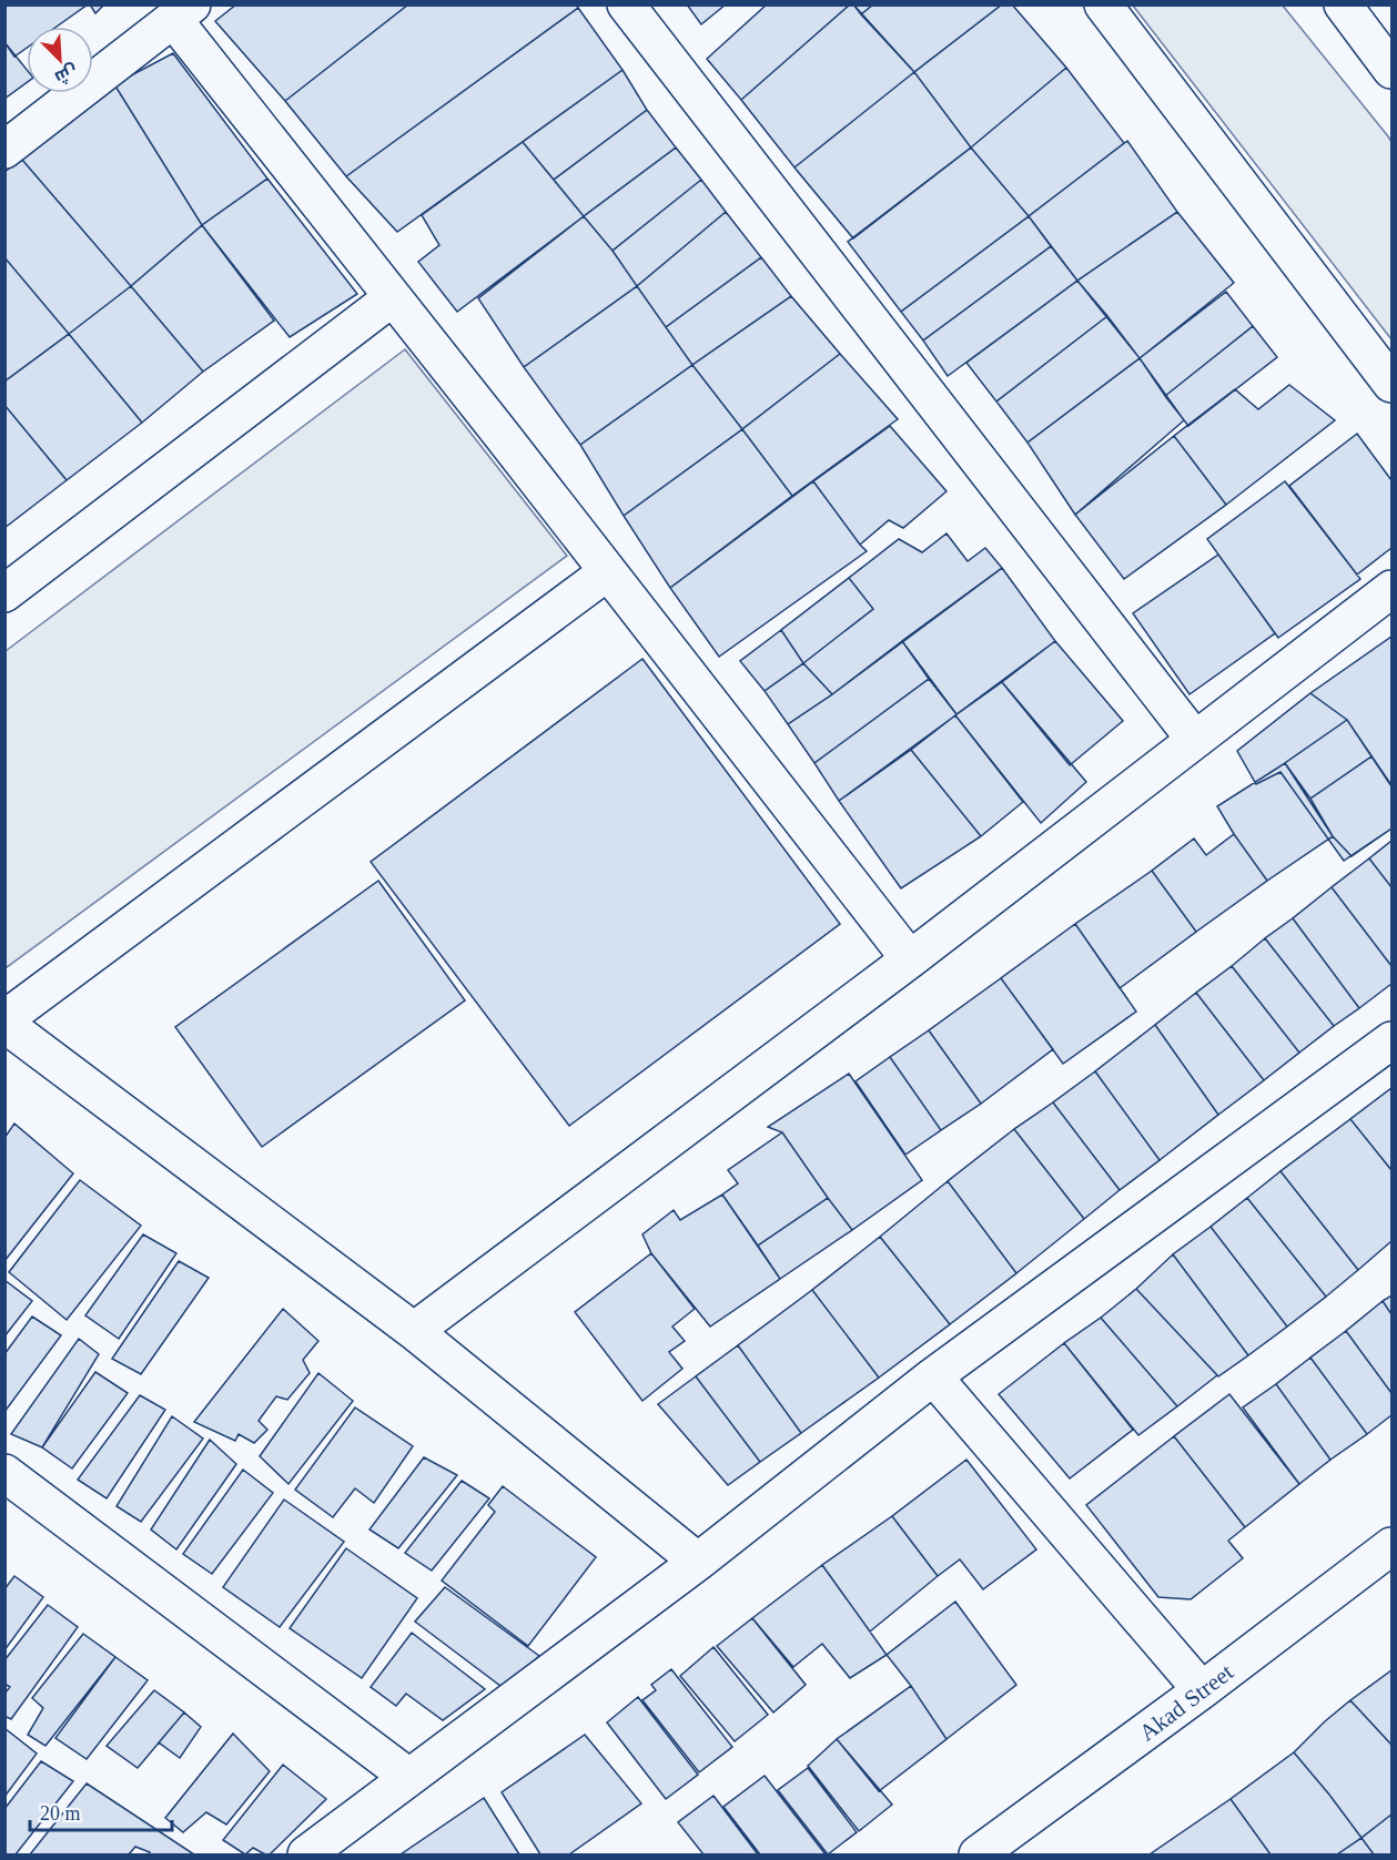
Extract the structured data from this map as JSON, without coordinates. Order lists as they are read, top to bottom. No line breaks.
{"streets":{"street":["Akad Street"]},"scale_bar":"20 m","north":"bottom right"}
